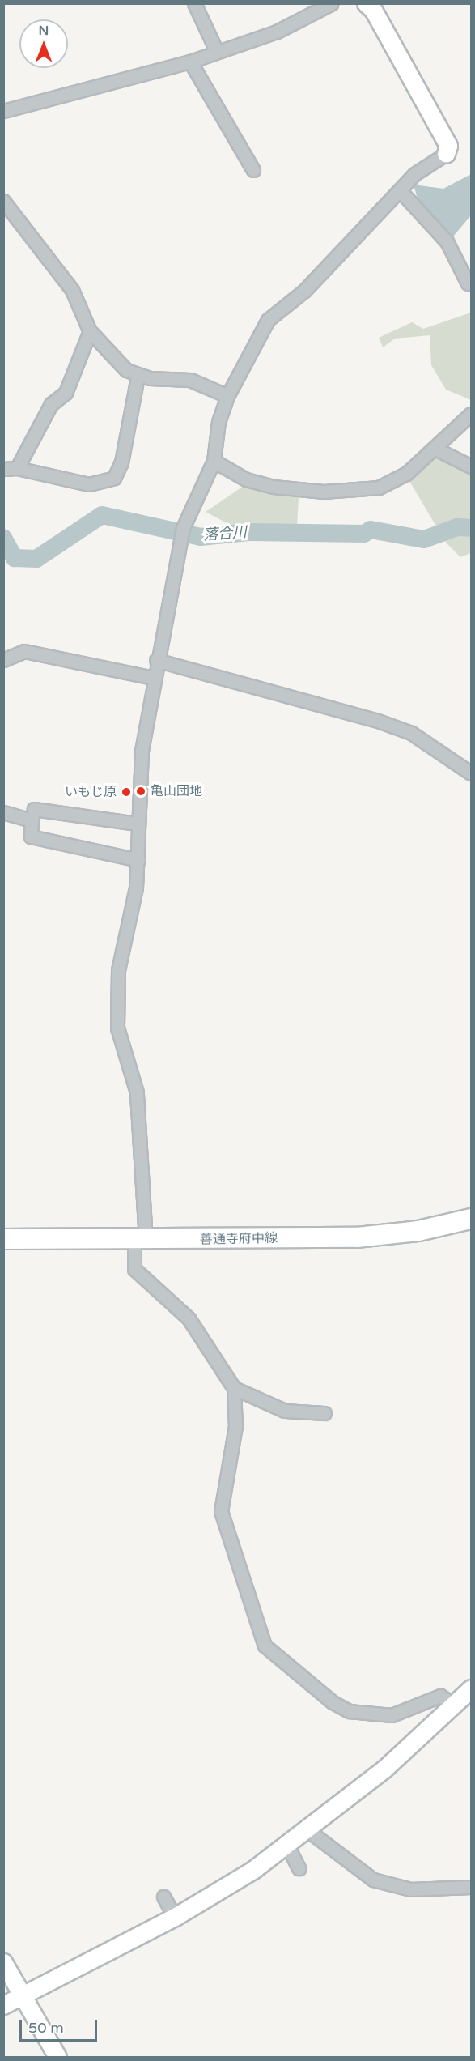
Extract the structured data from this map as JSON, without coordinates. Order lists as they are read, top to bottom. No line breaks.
{"streets":{"main road":["善通寺府中線"]},"water":["落合川"],"places":["亀山団地","いもじ原"],"scale_bar":"50 m","north":"top"}
